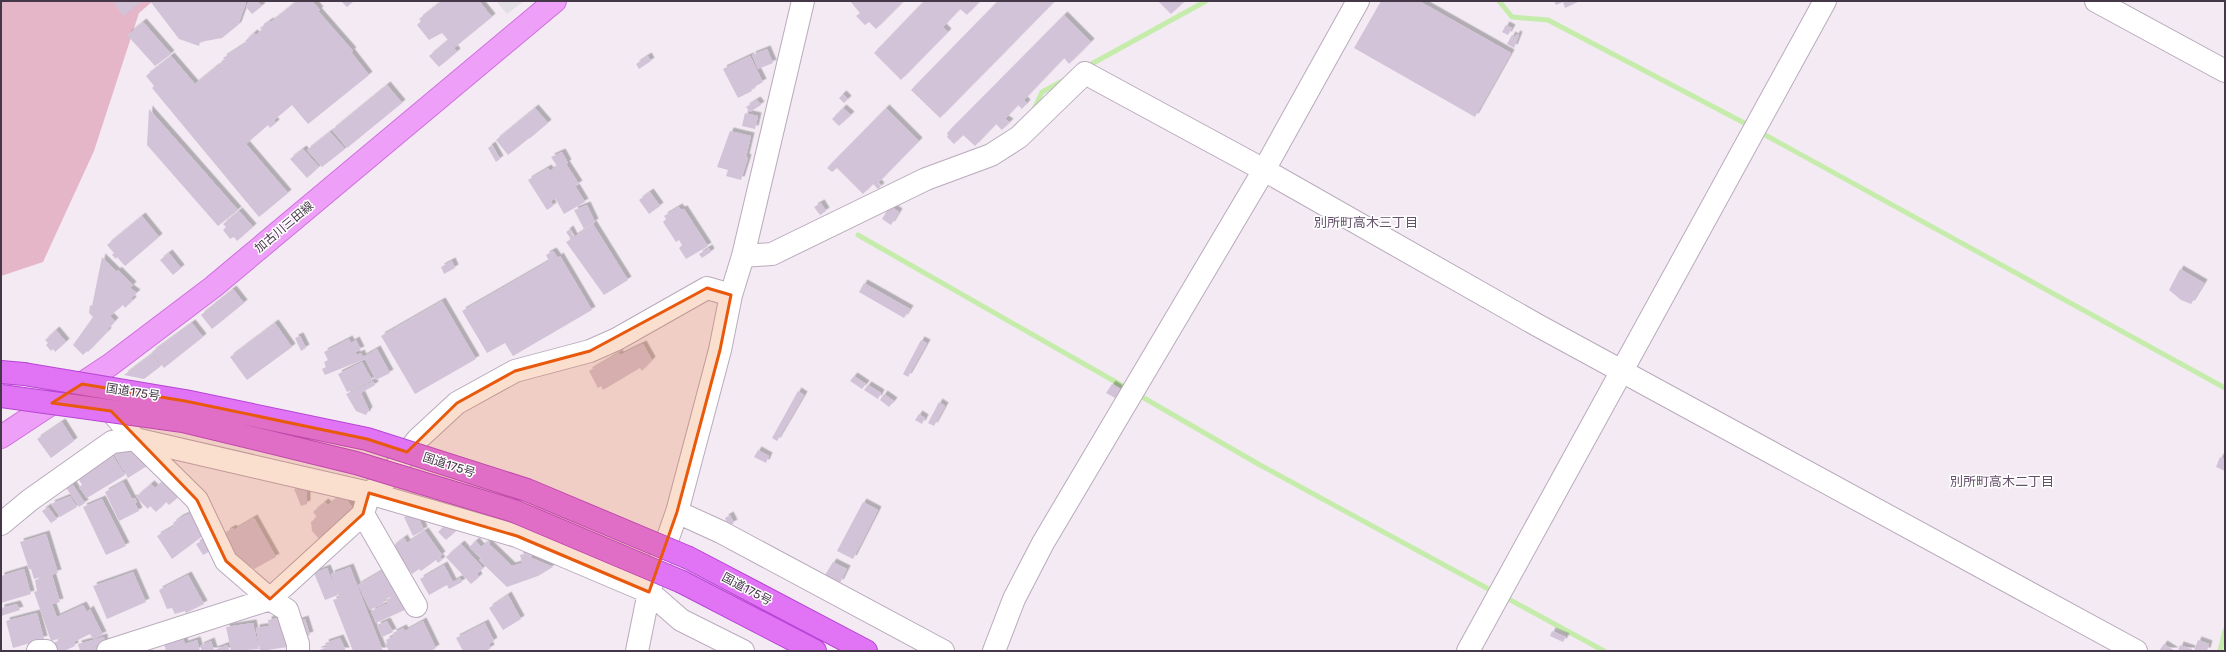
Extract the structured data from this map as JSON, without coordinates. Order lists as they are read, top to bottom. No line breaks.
{"streets":{"highway":["国道175号"],"main road":["加古川三田線"]},"districts":["別所町高木三丁目","別所町高木二丁目"]}
